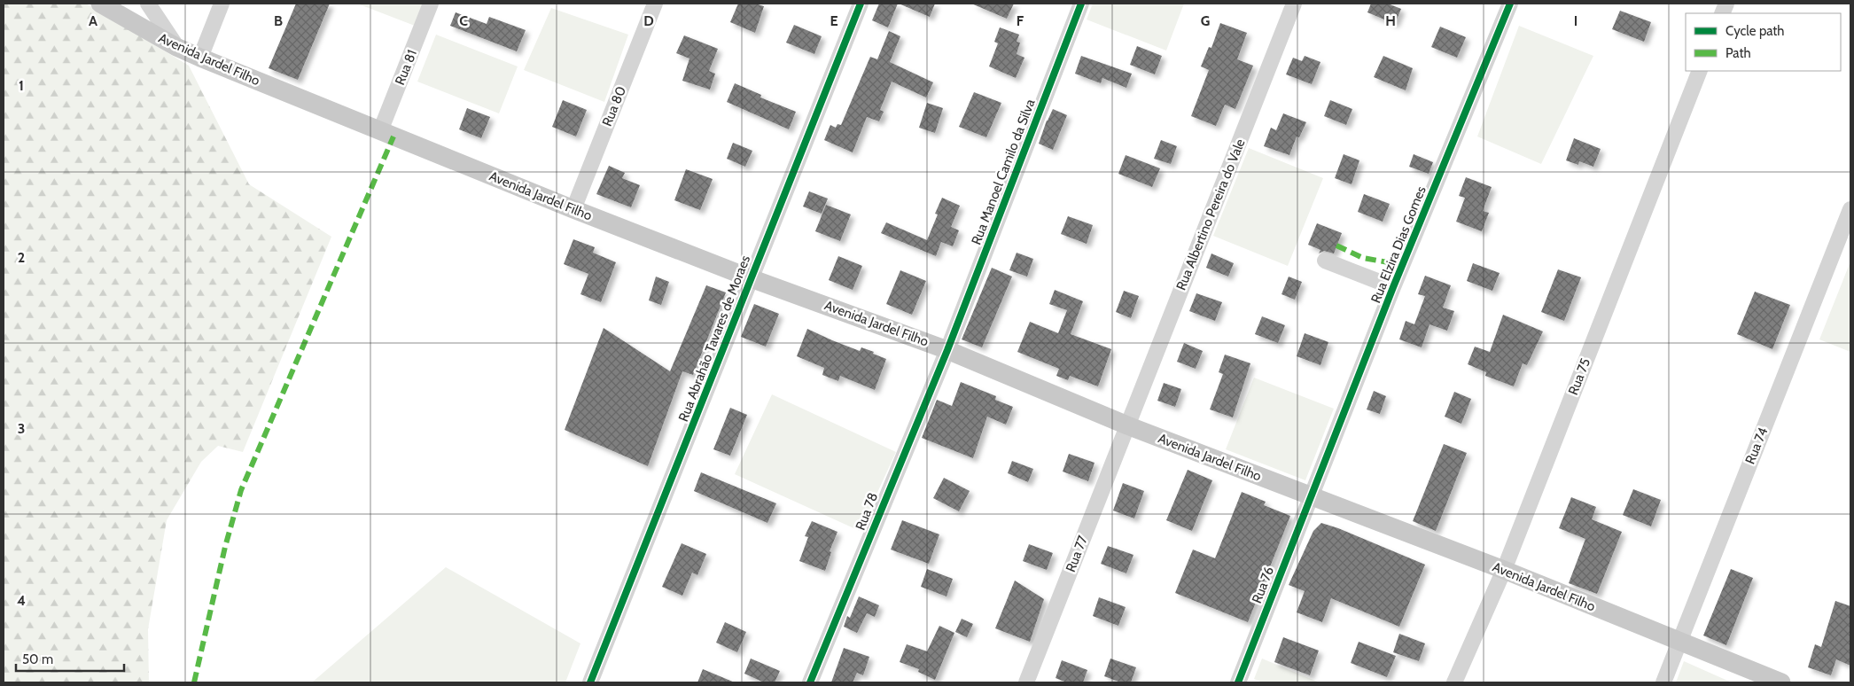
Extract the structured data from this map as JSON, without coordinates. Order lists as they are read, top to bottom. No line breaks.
{"streets":{"main road":["Avenida Jardel Filho"],"street":["Rua 81","Rua 80","Rua Manoel Camilo da Silva","Rua Albertino Pereira do Vale","Rua Elzira Dias Gomes","Rua Abrahão Tavares de Moraes","Rua 75","Rua 74","Rua 78","Rua 77","Rua 76"]},"crossings":[["Avenida Jardel Filho","Rua 81"],["Avenida Jardel Filho","Rua 80"],["Avenida Jardel Filho","Rua Manoel Camilo da Silva"],["Avenida Jardel Filho","Rua Albertino Pereira do Vale"],["Avenida Jardel Filho","Rua Elzira Dias Gomes"],["Avenida Jardel Filho","Rua Abrahão Tavares de Moraes"],["Avenida Jardel Filho","Rua 75"],["Avenida Jardel Filho","Rua 74"],["Avenida Jardel Filho","Rua 78"],["Avenida Jardel Filho","Rua 77"],["Avenida Jardel Filho","Rua 76"],["Rua Manoel Camilo da Silva","Rua 78"],["Rua Albertino Pereira do Vale","Rua 77"],["Rua Elzira Dias Gomes","Rua 76"]],"legend":["Cycle path","Path"],"scale_bar":"50 m","grid":{"columns":["A","B","C","D","E","F","G","H","I"],"rows":["1","2","3","4"]}}
